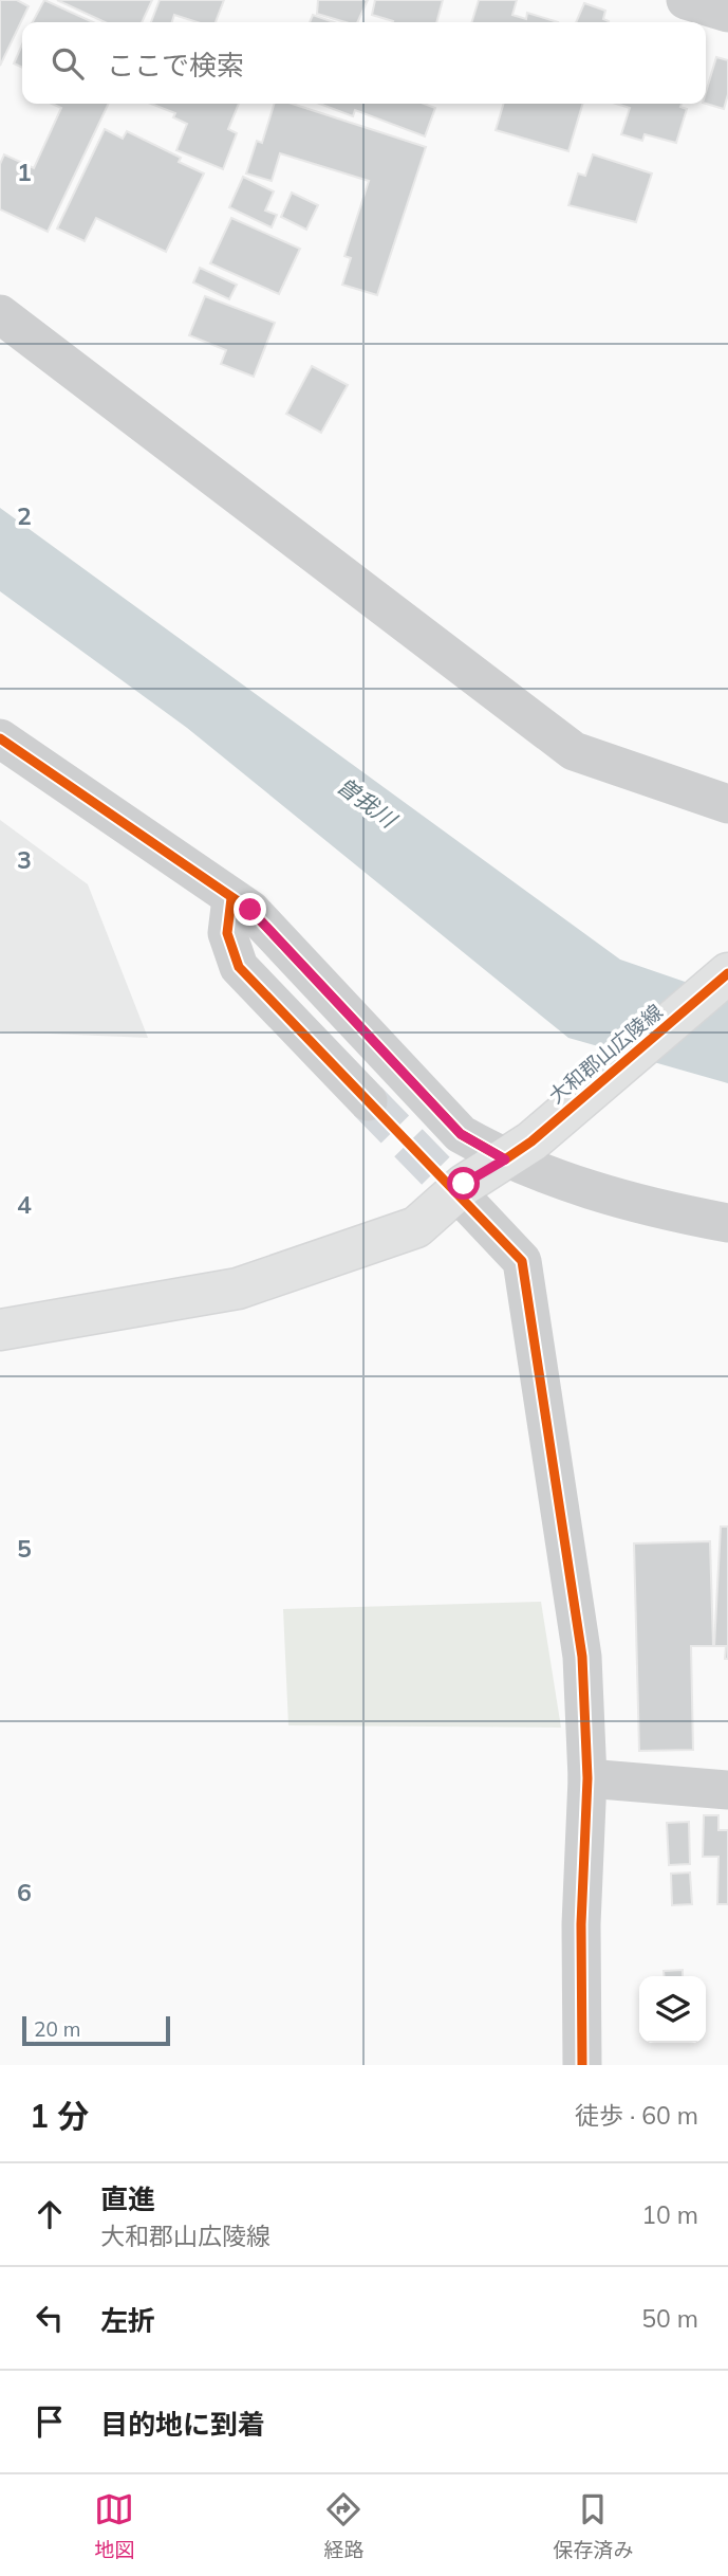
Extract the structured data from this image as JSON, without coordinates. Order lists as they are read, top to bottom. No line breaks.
{"streets":{"main road":["大和郡山広陵線"]},"water":["曽我川"],"scale_bar":"20 m","page":{"search":"ここで検索","scale":"20 m","heading":["1 分","徒歩 · 60 m"],"list":[["直進","大和郡山広陵線","10 m"],["左折","50 m"],"目的地に到着"],"nav":["地図","経路","保存済み"]},"grid":{"rows":["1","2","3","4","5","6"]}}
